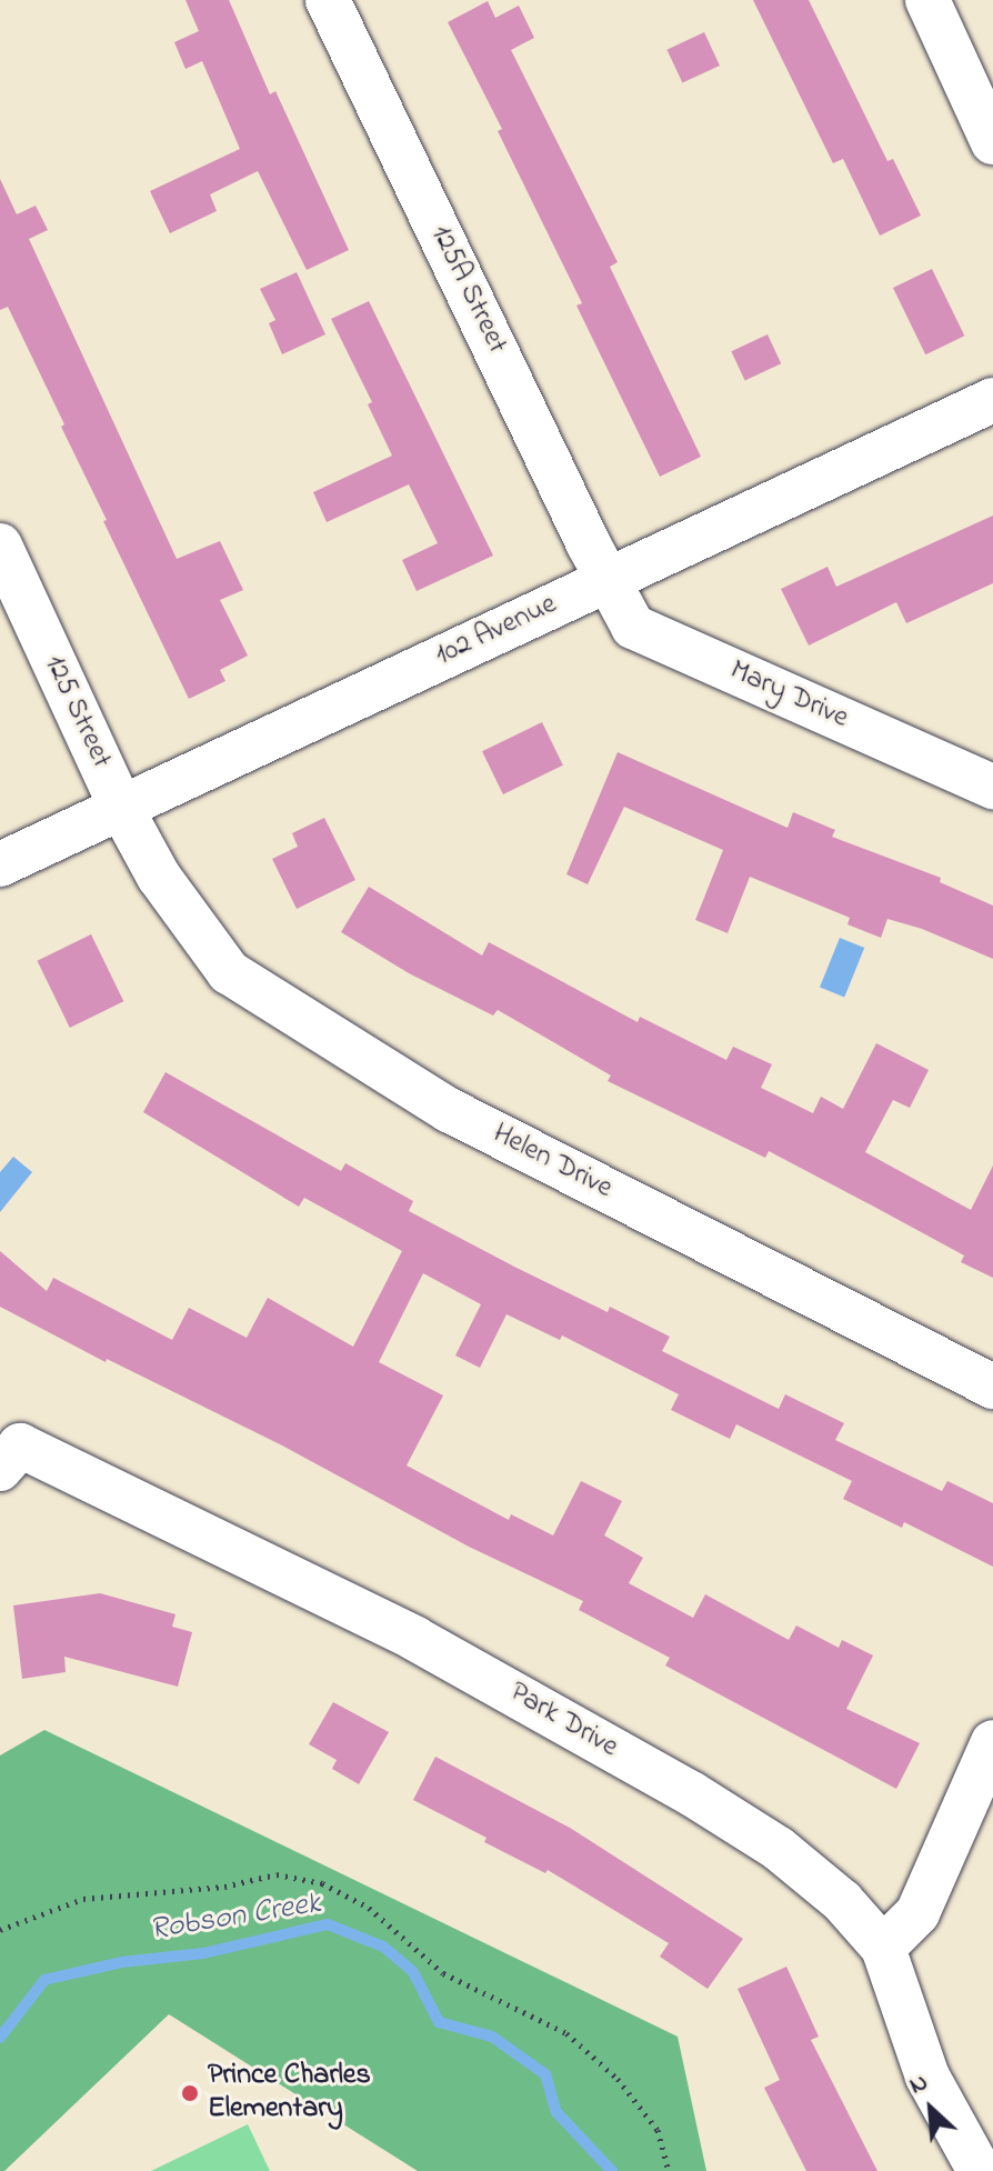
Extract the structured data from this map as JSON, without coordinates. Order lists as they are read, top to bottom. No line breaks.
{"streets":{"street":["125A Street","102 Avenue","Mary Drive","125 Street","Helen Drive","Park Drive"]},"crossings":[["125A Street","102 Avenue"],["125A Street","Mary Drive"],["102 Avenue","Mary Drive"],["102 Avenue","125 Street"],["125 Street","Helen Drive"]],"water":["Robson Creek"],"places":["Prince Charles Elementary"],"north":"top left"}
